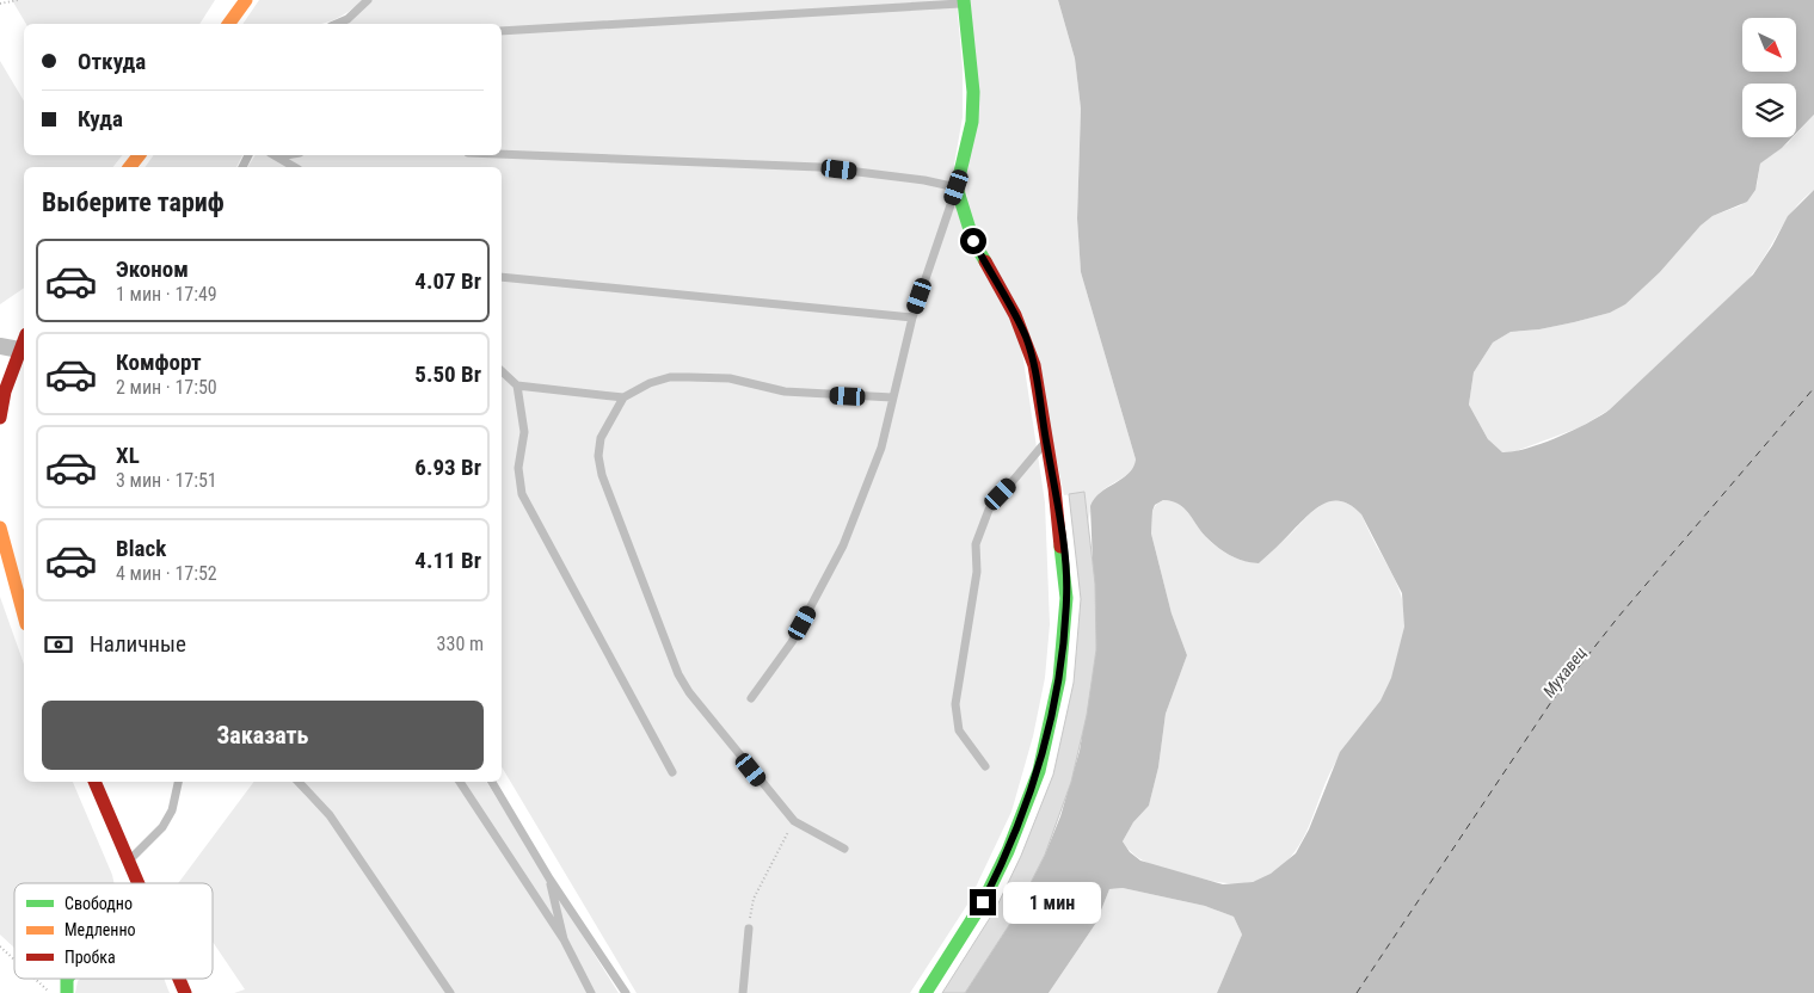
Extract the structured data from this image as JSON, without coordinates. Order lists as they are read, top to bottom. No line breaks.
{"water":["Мухавец"],"legend":["Свободно","Медленно","Пробка"],"north":"bottom right","page":{"banner":["Откуда","Куда"],"heading":"Выберите тариф","list":[{"name":"Эконом","note":"1 мин · 17:49","value":"4.07 Br"},{"name":"Комфорт","note":"2 мин · 17:50","value":"5.50 Br"},{"name":"XL","note":"3 мин · 17:51","value":"6.93 Br"},{"name":"Black","note":"4 мин · 17:52","value":"4.11 Br"}],"pay":["Наличные","330 m"],"buttons":"Заказать","bubble":"1 мин"}}
